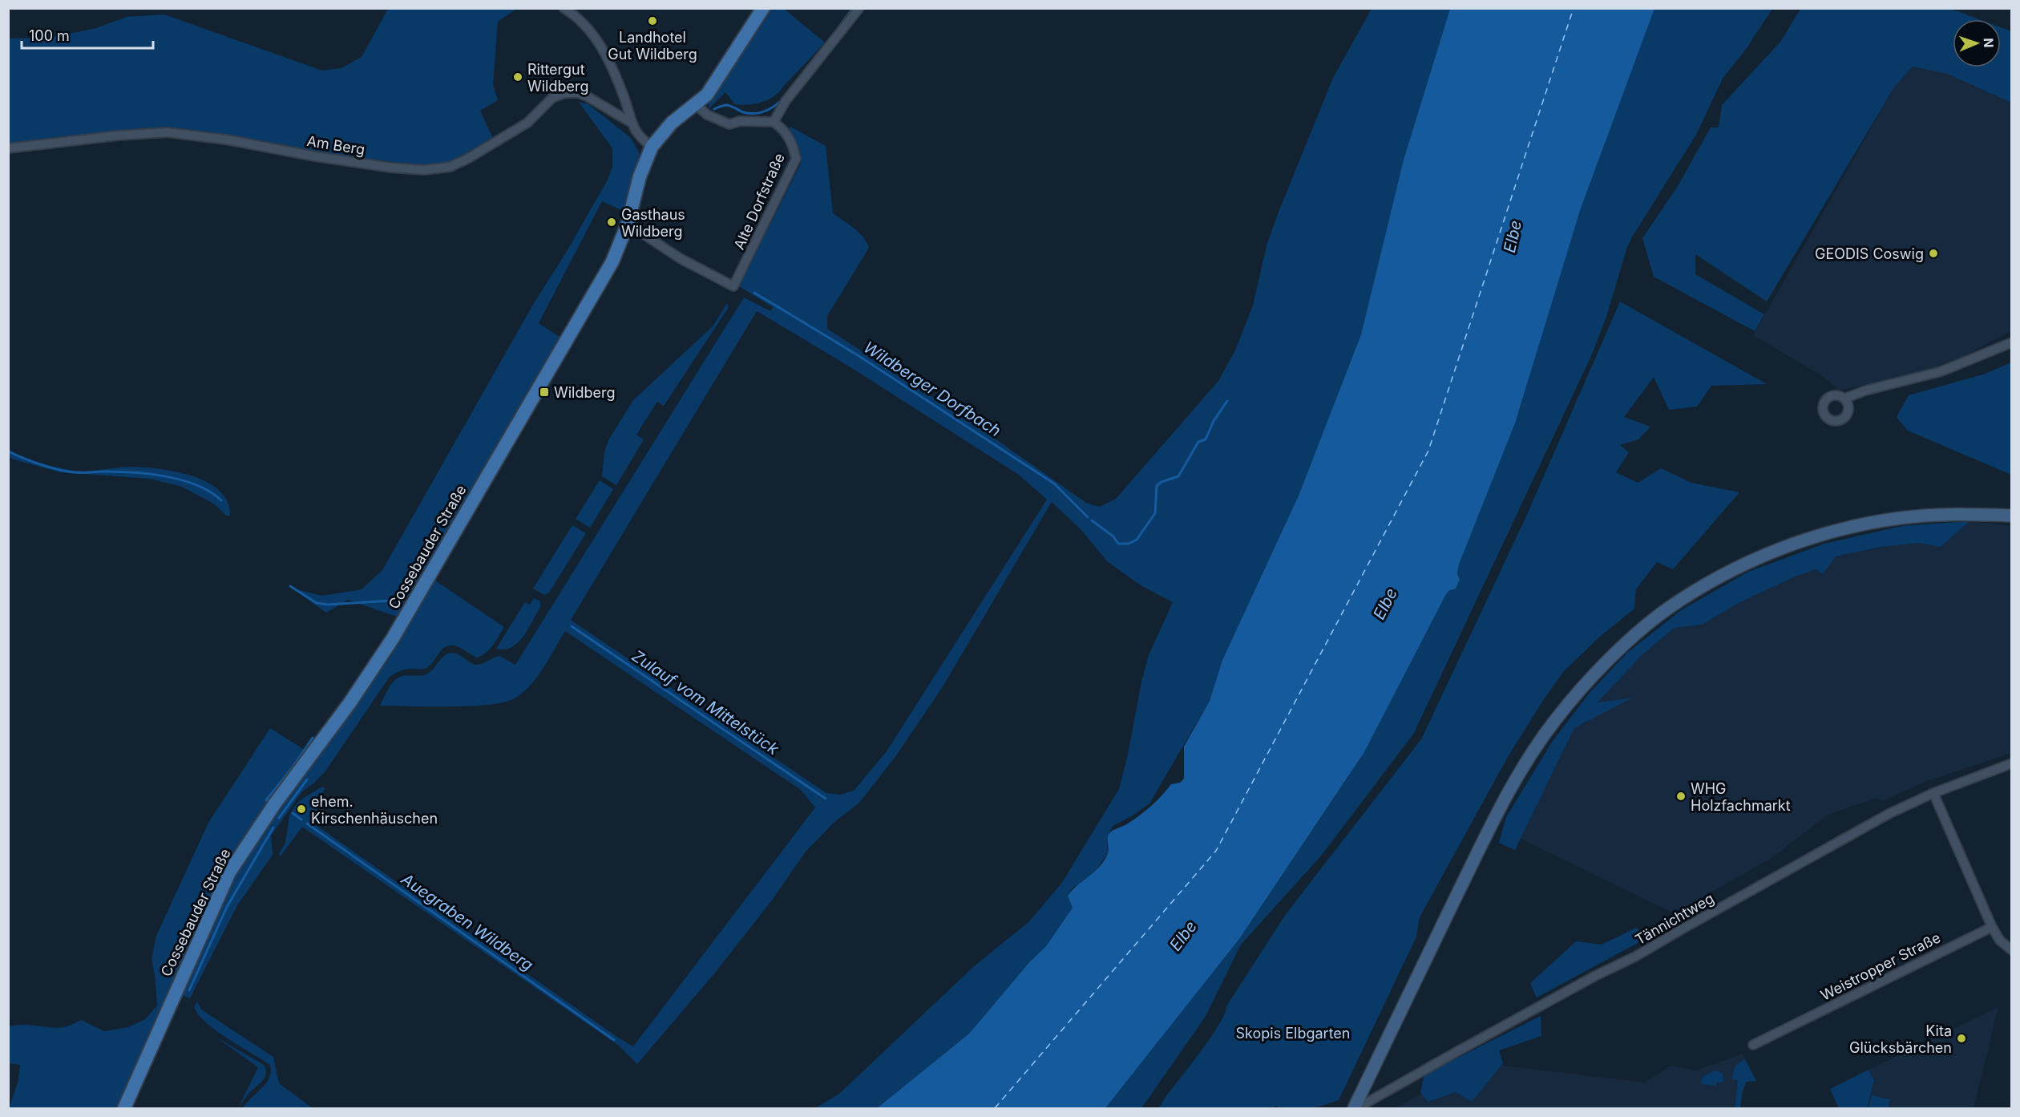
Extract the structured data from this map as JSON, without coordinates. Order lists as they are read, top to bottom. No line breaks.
{"streets":{"main road":["Cossebauder Straße"],"street":["Am Berg","Alte Dorfstraße","Tännichtweg","Weistropper Straße"]},"crossings":[["Alte Dorfstraße","Cossebauder Straße"]],"water":["Elbe","Wildberger Dorfbach","Zulauf vom Mittelstück","Auegraben Wildberg"],"parks":["Skopis Elbgarten"],"places":{"other":["Landhotel Gut Wildberg","Rittergut Wildberg","Gasthaus Wildberg","GEODIS Coswig","WHG Holzfachmarkt","ehem. Kirschenhäuschen","Kita Glücksbärchen"],"transit":["Wildberg"]},"scale_bar":"100 m","north":"right"}
